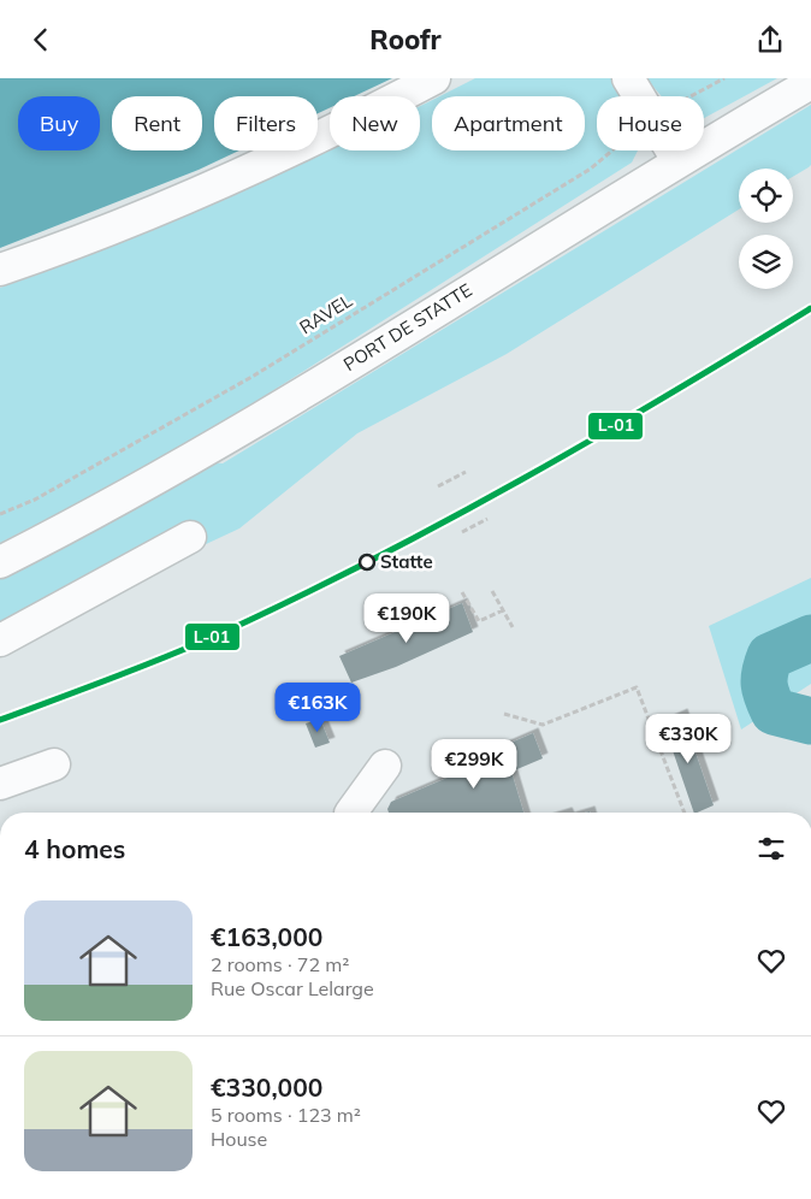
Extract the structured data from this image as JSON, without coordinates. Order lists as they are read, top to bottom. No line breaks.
{"streets":{"street":["PORT DE STATTE"],"path":["RAVEL"]},"places":["Statte"],"lines":["transit line L-01"],"page":{"header":"Roofr","chip":["Buy","Rent","Filters","New","Apartment","House"],"price":["€190K","€163K","€330K","€299K"],"heading":"4 homes","list":[{"name":"€163,000","note":"2 rooms · 72 m² · Rue Oscar Lelarge"},{"name":"€330,000","note":"5 rooms · 123 m² · House"}]}}
